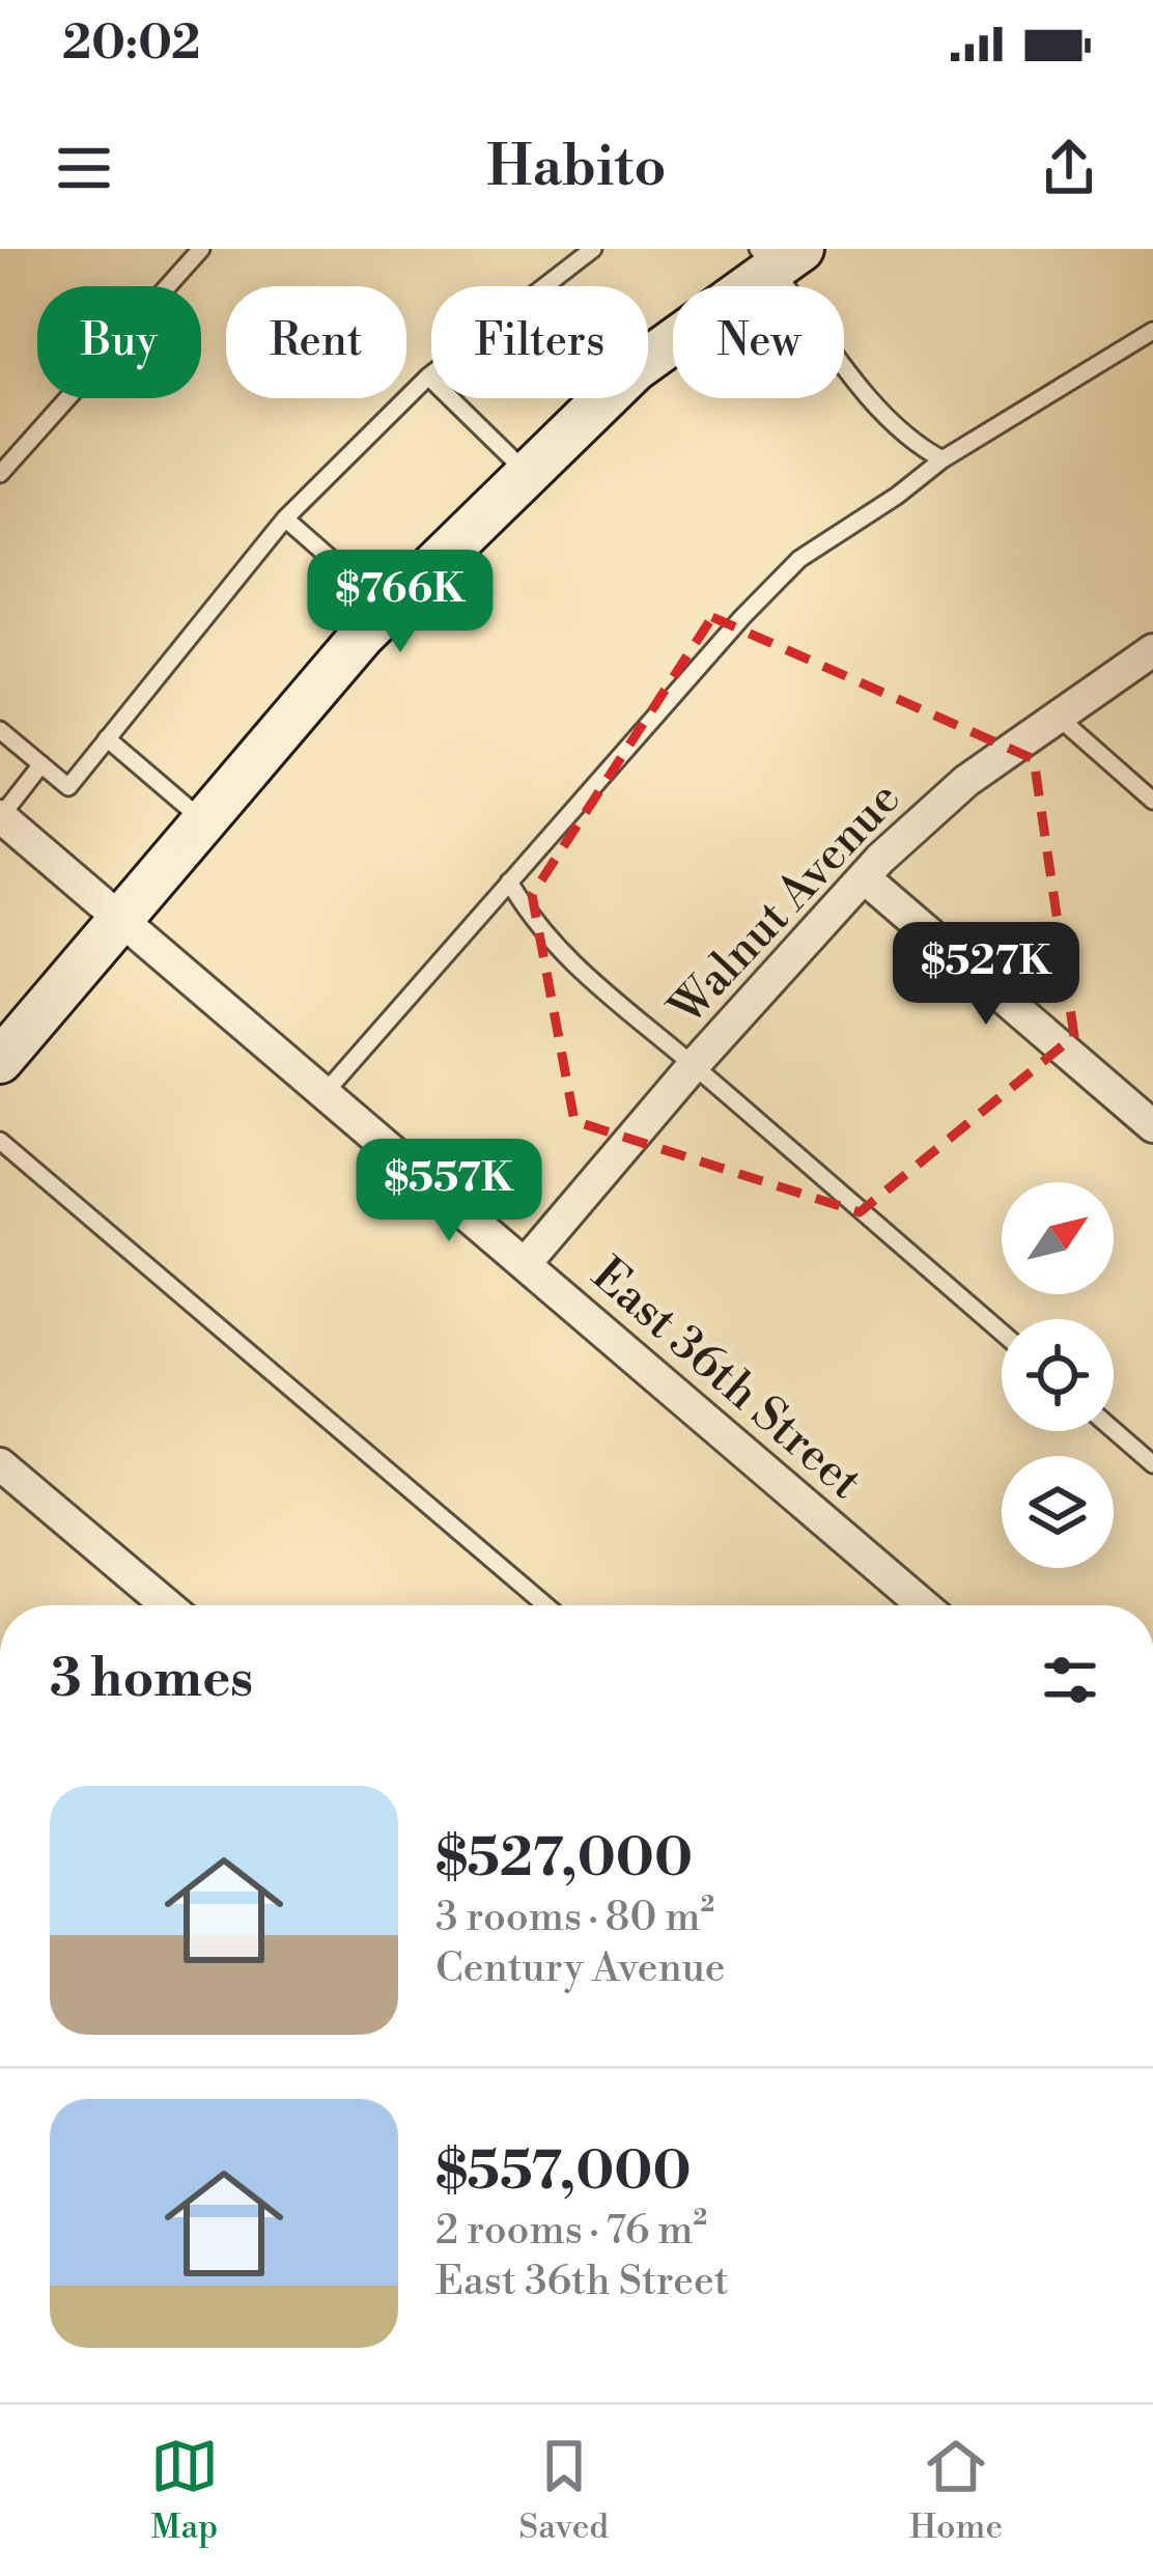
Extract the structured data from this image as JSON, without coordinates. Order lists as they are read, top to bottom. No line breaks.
{"streets":{"street":["Walnut Avenue","East 36th Street"]},"crossings":[["Walnut Avenue","East 36th Street"]],"north":"top right","page":{"status":"20:02","header":"Habito","chip":["Buy","Rent","Filters","New"],"price":["$766K","$527K","$557K"],"heading":"3 homes","list":[{"name":"$527,000","note":"3 rooms · 80 m² · Century Avenue"},{"name":"$557,000","note":"2 rooms · 76 m² · East 36th Street"}],"tabs":["Map","Saved","Home"]}}
